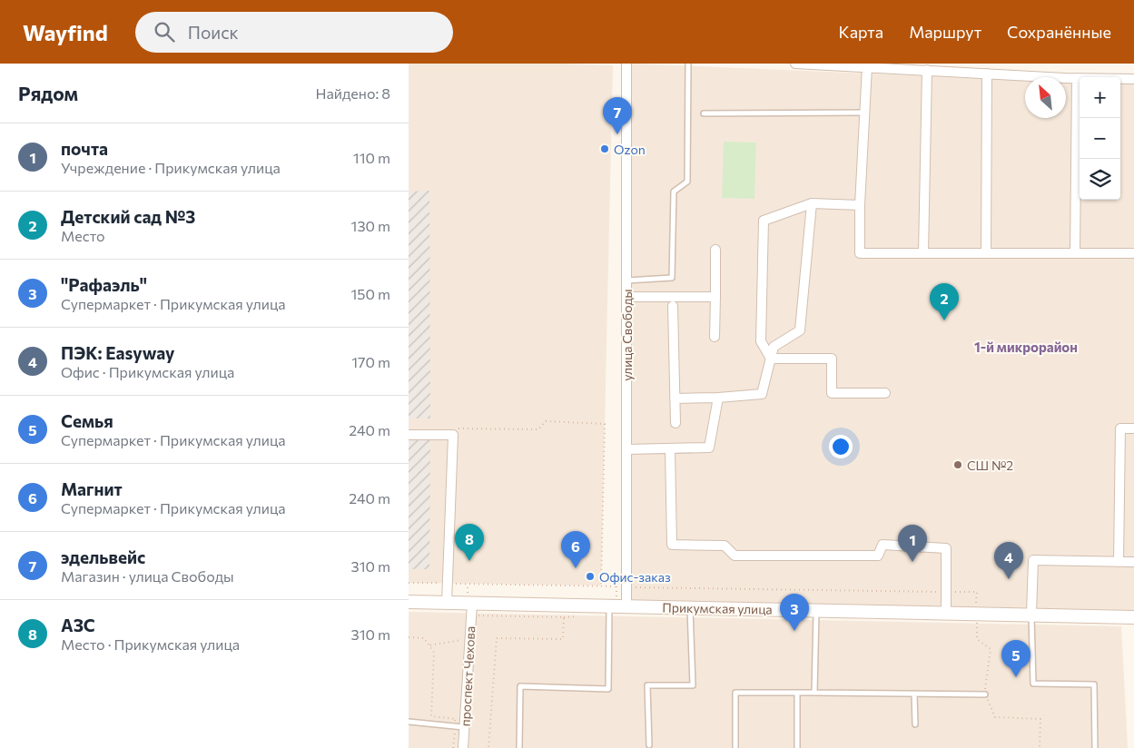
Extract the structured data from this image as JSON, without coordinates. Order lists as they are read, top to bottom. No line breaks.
{"streets":{"main road":["Прикумская улица"],"street":["улица Свободы","проспект Чехова"]},"crossings":[["улица Свободы","Прикумская улица"],["Прикумская улица","проспект Чехова"]],"districts":["1-й микрорайон"],"places":["Ozon","СШ №2","Офис-заказ"],"north":"top left","page":{"header":"Wayfind","search":"Поиск","nav":["Карта","Маршрут","Сохранённые"],"heading":["Рядом","Найдено: 8"],"map_buttons":["+","−"],"pins":["7","2","8","1","6","4","3","5"],"list":[{"mark":"1","name":"почта","note":"Учреждение · Прикумская улица","value":"110 m"},{"mark":"2","name":"Детский сад №3","note":"Место","value":"130 m"},{"mark":"3","name":"\"Рафаэль\"","note":"Супермаркет · Прикумская улица","value":"150 m"},{"mark":"4","name":"ПЭК: Easyway","note":"Офис · Прикумская улица","value":"170 m"},{"mark":"5","name":"Семья","note":"Супермаркет · Прикумская улица","value":"240 m"},{"mark":"6","name":"Магнит","note":"Супермаркет · Прикумская улица","value":"240 m"},{"mark":"7","name":"эдельвейс","note":"Магазин · улица Свободы","value":"310 m"},{"mark":"8","name":"АЗС","note":"Место · Прикумская улица","value":"310 m"}]}}
